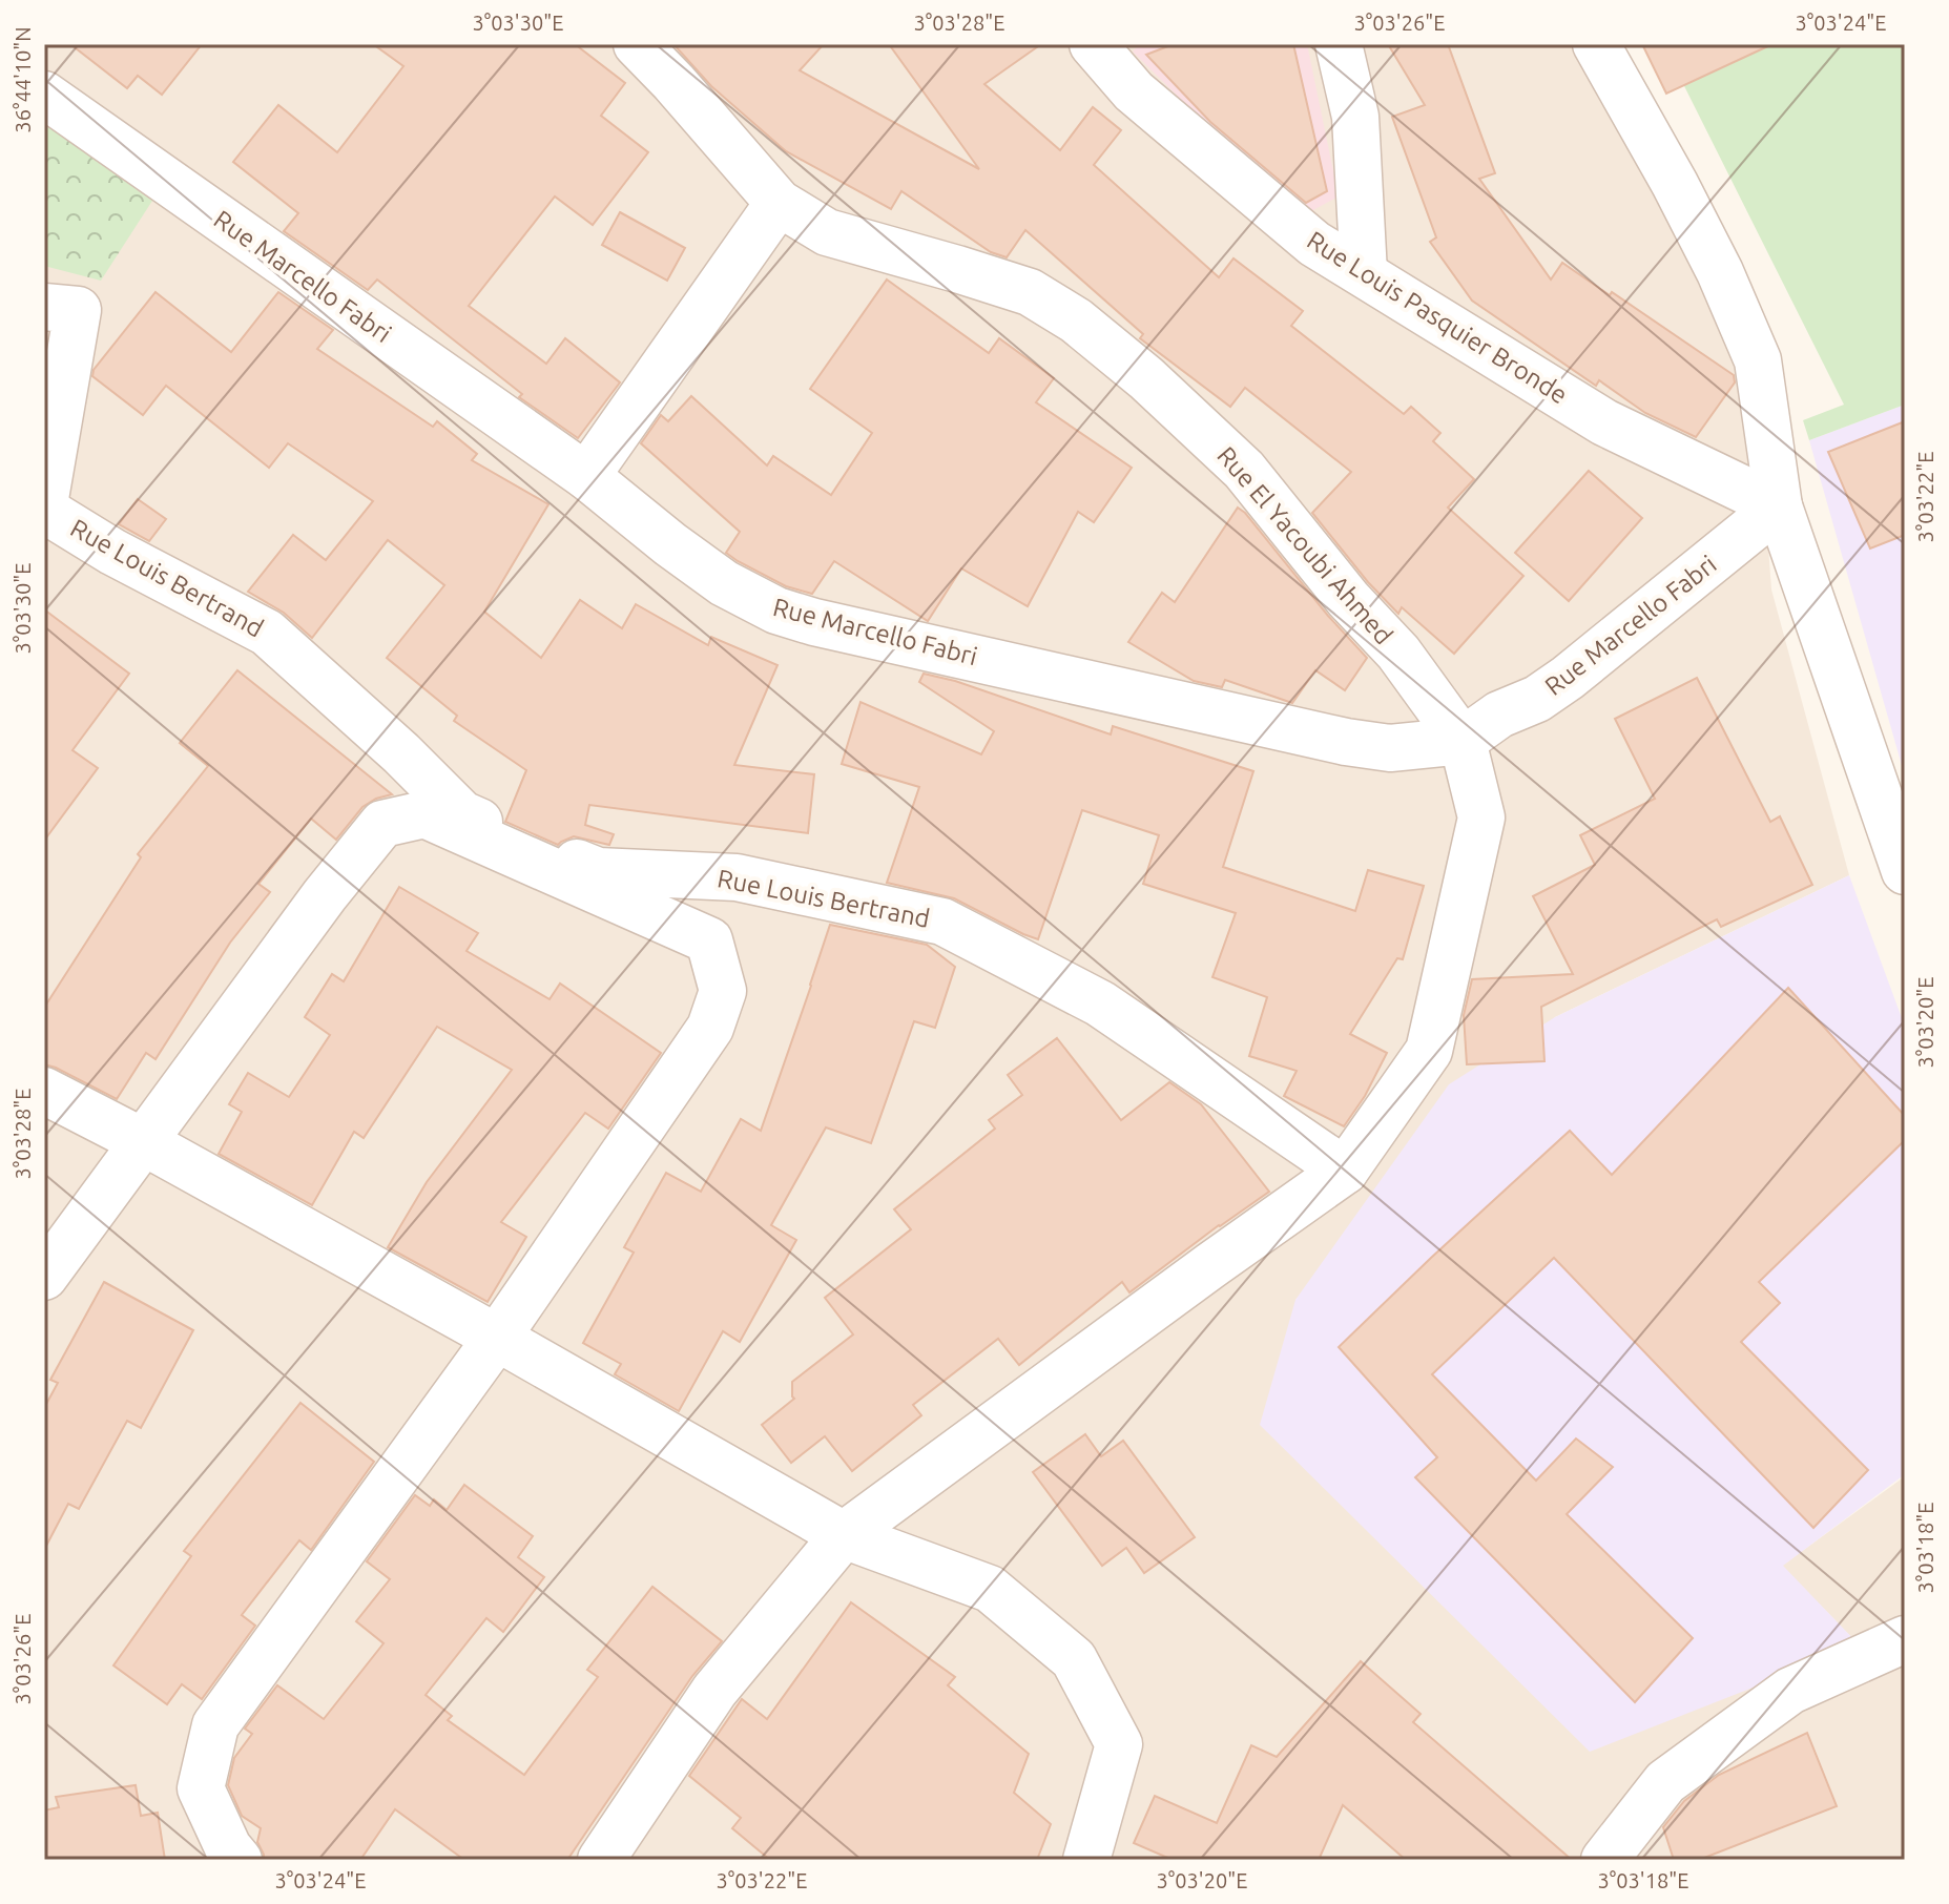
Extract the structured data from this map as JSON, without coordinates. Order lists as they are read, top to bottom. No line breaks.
{"streets":{"street":["Rue Marcello Fabri","Rue Louis Pasquier Bronde","Rue El Yacoubi Ahmed","Rue Louis Bertrand"]},"crossings":[["Rue Marcello Fabri","Rue Louis Pasquier Bronde"],["Rue Marcello Fabri","Rue El Yacoubi Ahmed"]],"coordinates":["3°03'30\"E","3°03'28\"E","3°03'26\"E","3°03'24\"E","36°44'10\"N","3°03'22\"E","3°03'20\"E","3°03'18\"E"]}
